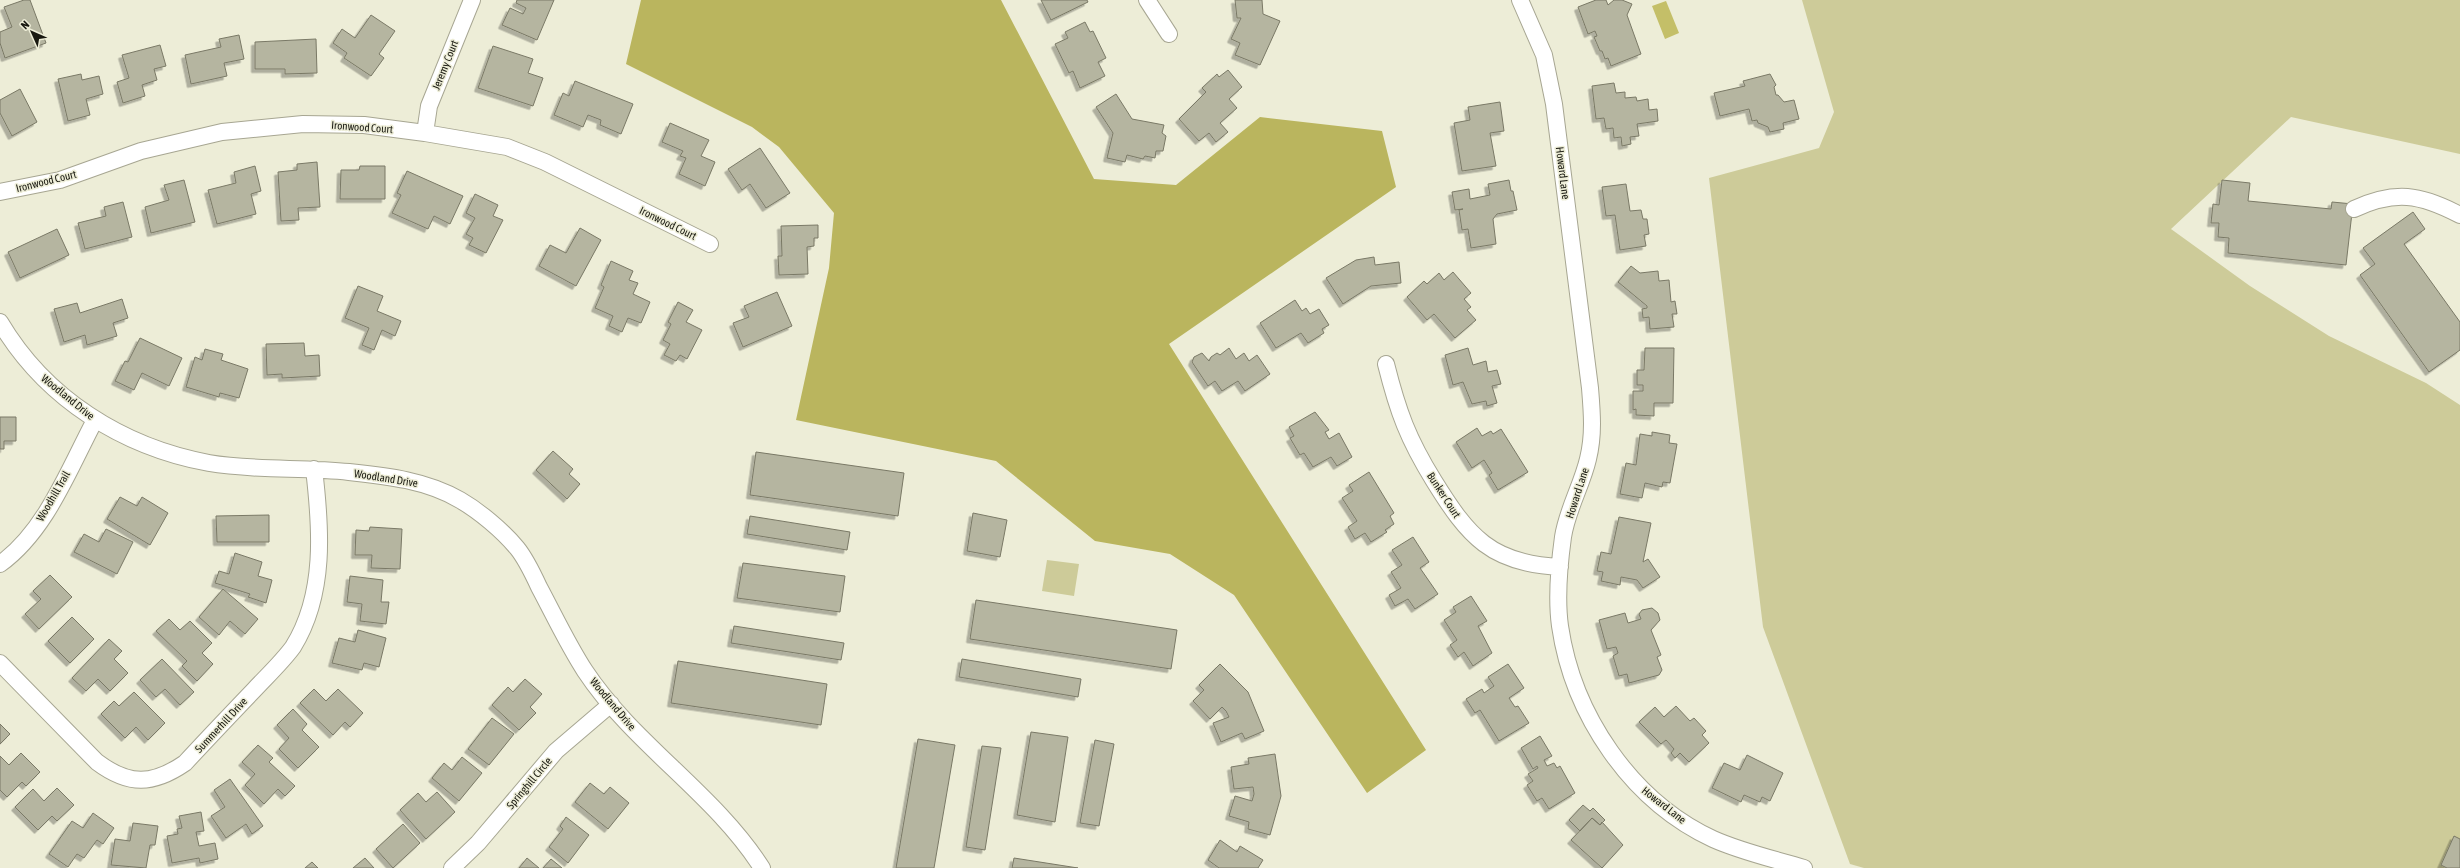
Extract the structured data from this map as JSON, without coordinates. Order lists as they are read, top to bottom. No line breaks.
{"streets":{"street":["Jeremy Court","Ironwood Court","Howard Lane","Woodland Drive","Bunker Court","Woodhill Trail","Summerhill Drive","Springhill Circle"]},"crossings":[["Jeremy Court","Ironwood Court"],["Howard Lane","Bunker Court"],["Woodland Drive","Woodhill Trail"],["Woodland Drive","Summerhill Drive"],["Woodland Drive","Springhill Circle"]],"north":"top left"}
